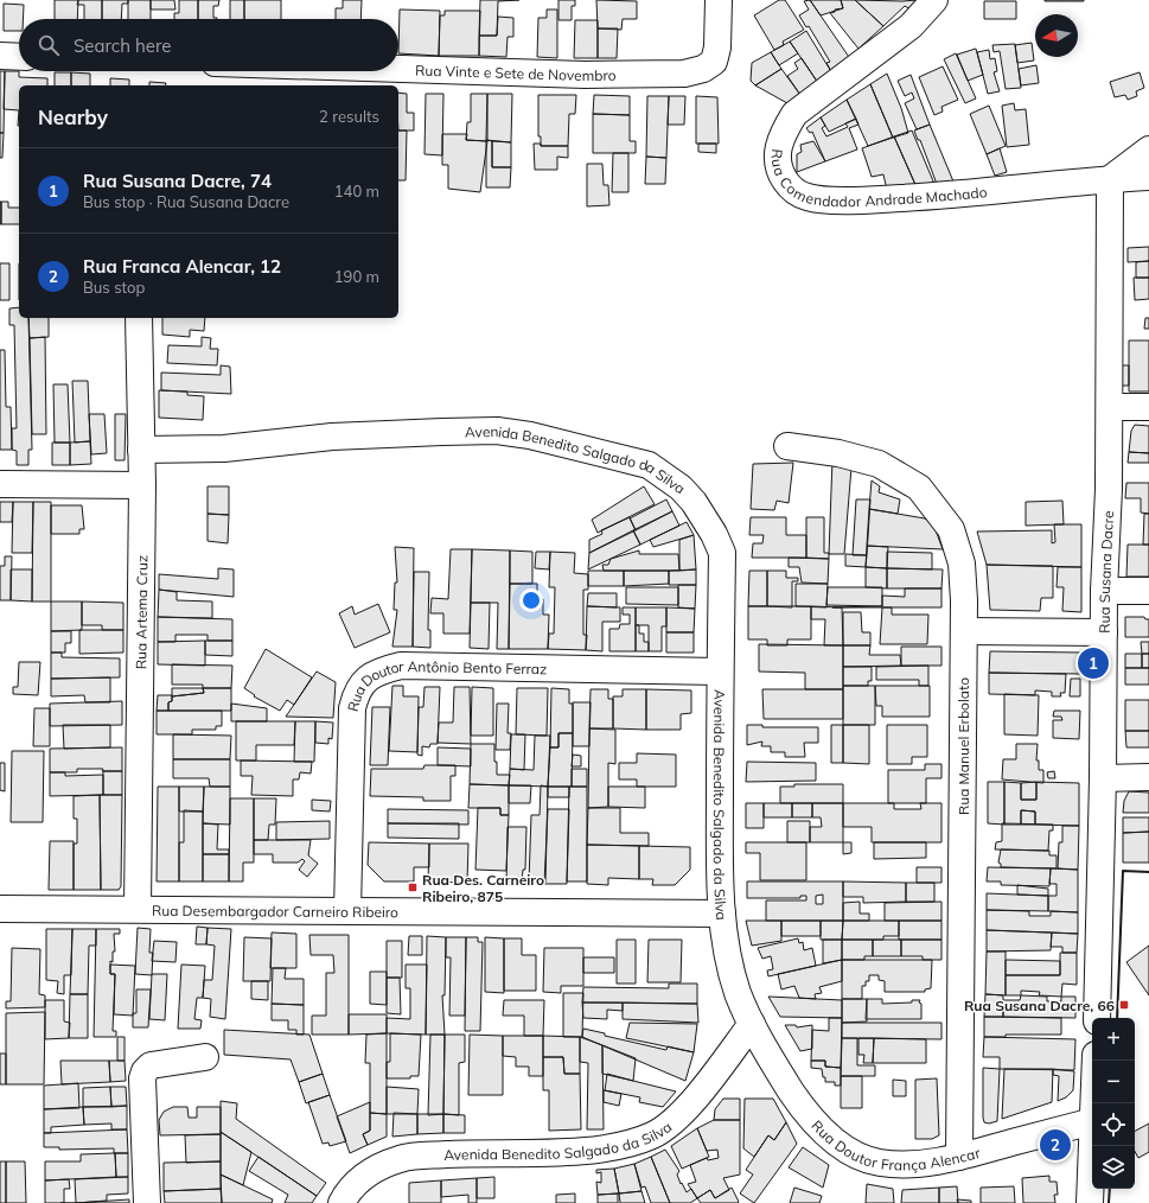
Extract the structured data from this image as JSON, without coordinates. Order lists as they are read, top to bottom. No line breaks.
{"streets":{"street":["Rua Vinte e Sete de Novembro","Rua Comendador Andrade Machado","Avenida Benedito Salgado da Silva","Rua Susana Dacre","Rua Artema Cruz","Rua Doutor Antônio Bento Ferraz","Rua Manuel Erbolato","Rua Desembargador Carneiro Ribeiro","Rua Doutor França Alencar"]},"crossings":[["Rua Comendador Andrade Machado","Rua Susana Dacre"],["Avenida Benedito Salgado da Silva","Rua Artema Cruz"],["Avenida Benedito Salgado da Silva","Rua Doutor Antônio Bento Ferraz"],["Avenida Benedito Salgado da Silva","Rua Desembargador Carneiro Ribeiro"],["Avenida Benedito Salgado da Silva","Rua Doutor França Alencar"],["Rua Artema Cruz","Rua Desembargador Carneiro Ribeiro"],["Rua Doutor Antônio Bento Ferraz","Rua Desembargador Carneiro Ribeiro"],["Rua Manuel Erbolato","Rua Doutor França Alencar"]],"places":{"transit":["Rua Des. Carneiro Ribeiro, 875","Rua Susana Dacre, 66"]},"north":"left","page":{"search":"Search here","heading":["Nearby","2 results"],"list":[{"mark":"1","name":"Rua Susana Dacre, 74","note":"Bus stop · Rua Susana Dacre","value":"140 m"},{"mark":"2","name":"Rua Franca Alencar, 12","note":"Bus stop","value":"190 m"}],"pins":["1","2"],"map_buttons":["+","−"]}}
